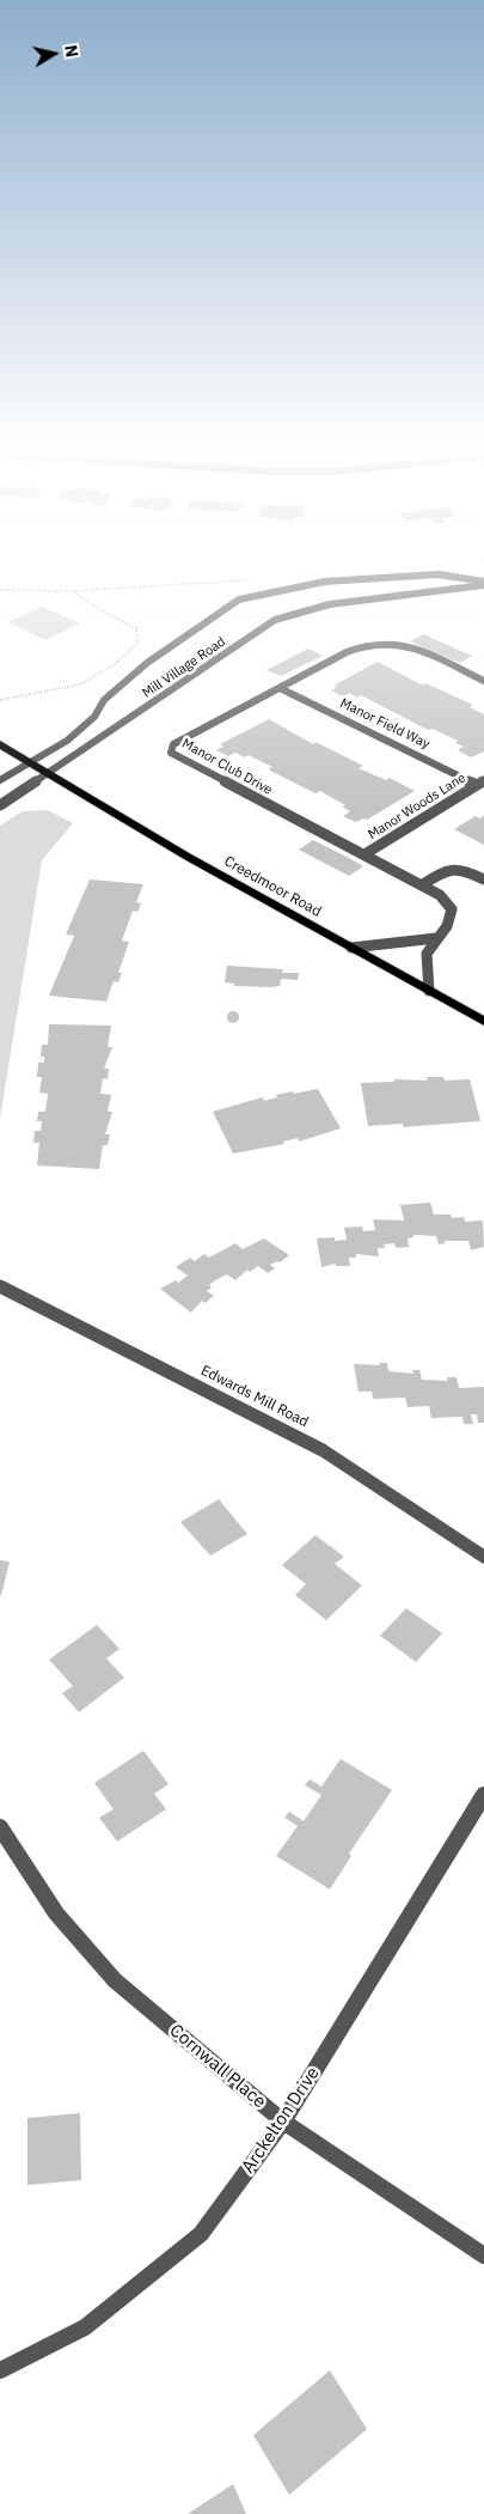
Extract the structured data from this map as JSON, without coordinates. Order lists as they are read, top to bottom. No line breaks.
{"streets":{"main road":["Creedmoor Road"],"street":["Mill Village Road","Manor Field Way","Manor Club Drive","Manor Woods Lane","Edwards Mill Road","Cornwall Place","Arckelton Drive"]},"crossings":[["Mill Village Road","Creedmoor Road"],["Manor Field Way","Manor Club Drive"],["Manor Field Way","Manor Woods Lane"],["Manor Club Drive","Manor Woods Lane"],["Manor Club Drive","Creedmoor Road"],["Cornwall Place","Arckelton Drive"]],"north":"right"}
